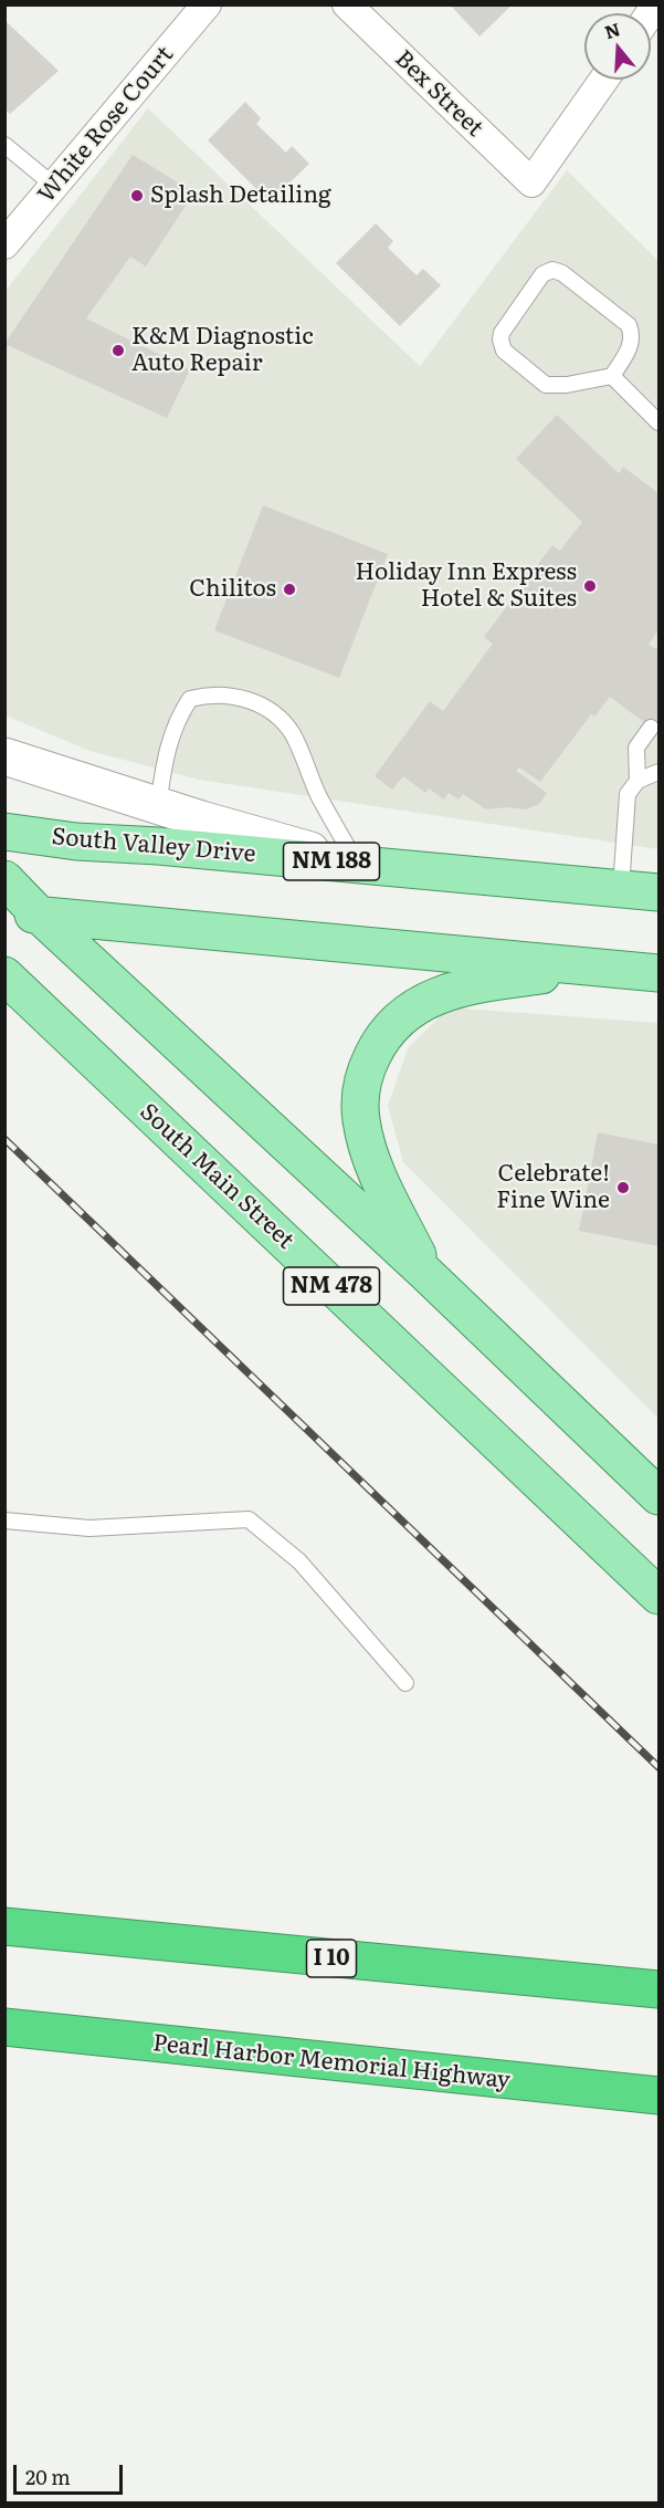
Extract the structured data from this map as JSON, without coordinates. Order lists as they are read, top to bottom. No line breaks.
{"streets":{"highway":["I 10","Pearl Harbor Memorial Highway"],"main road":["South Valley Drive","NM 188","South Main Street","NM 478"],"street":["Bex Street","White Rose Court"]},"places":["Splash Detailing","K&M Diagnostic Auto Repair","Holiday Inn Express Hotel & Suites","Chilitos","Celebrate! Fine Wine"],"scale_bar":"20 m","north":"top"}
